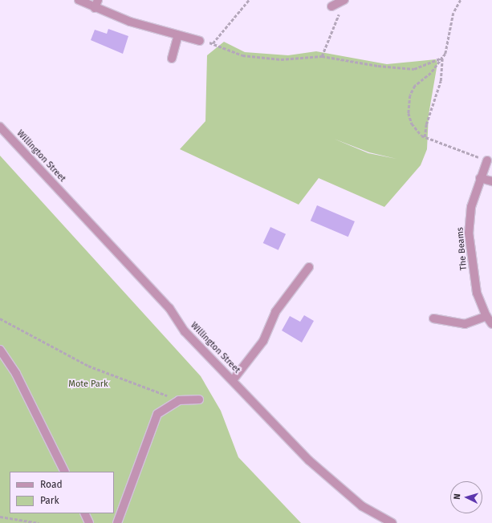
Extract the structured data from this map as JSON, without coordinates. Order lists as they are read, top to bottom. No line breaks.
{"streets":{"street":["Willington Street","The Beams"]},"parks":["Mote Park"],"legend":["Road","Park"],"north":"left"}
